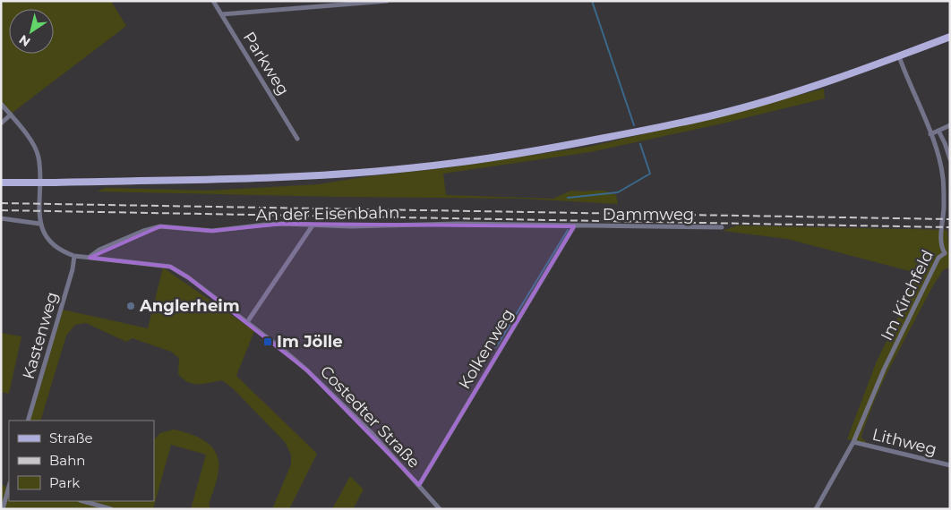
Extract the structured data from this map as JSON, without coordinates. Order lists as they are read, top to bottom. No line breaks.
{"streets":{"street":["Parkweg","An der Eisenbahn","Dammweg","Im Kirchfeld","Kastenweg","Kolkenweg","Costedter Straße","Lithweg"]},"crossings":[["An der Eisenbahn","Dammweg"],["An der Eisenbahn","Kolkenweg"],["An der Eisenbahn","Costedter Straße"],["Dammweg","Kolkenweg"],["Im Kirchfeld","Lithweg"],["Kastenweg","Costedter Straße"],["Kolkenweg","Costedter Straße"]],"places":{"other":["Anglerheim"],"transit":["Im Jölle"]},"legend":["Straße","Bahn","Park"],"north":"bottom left"}
